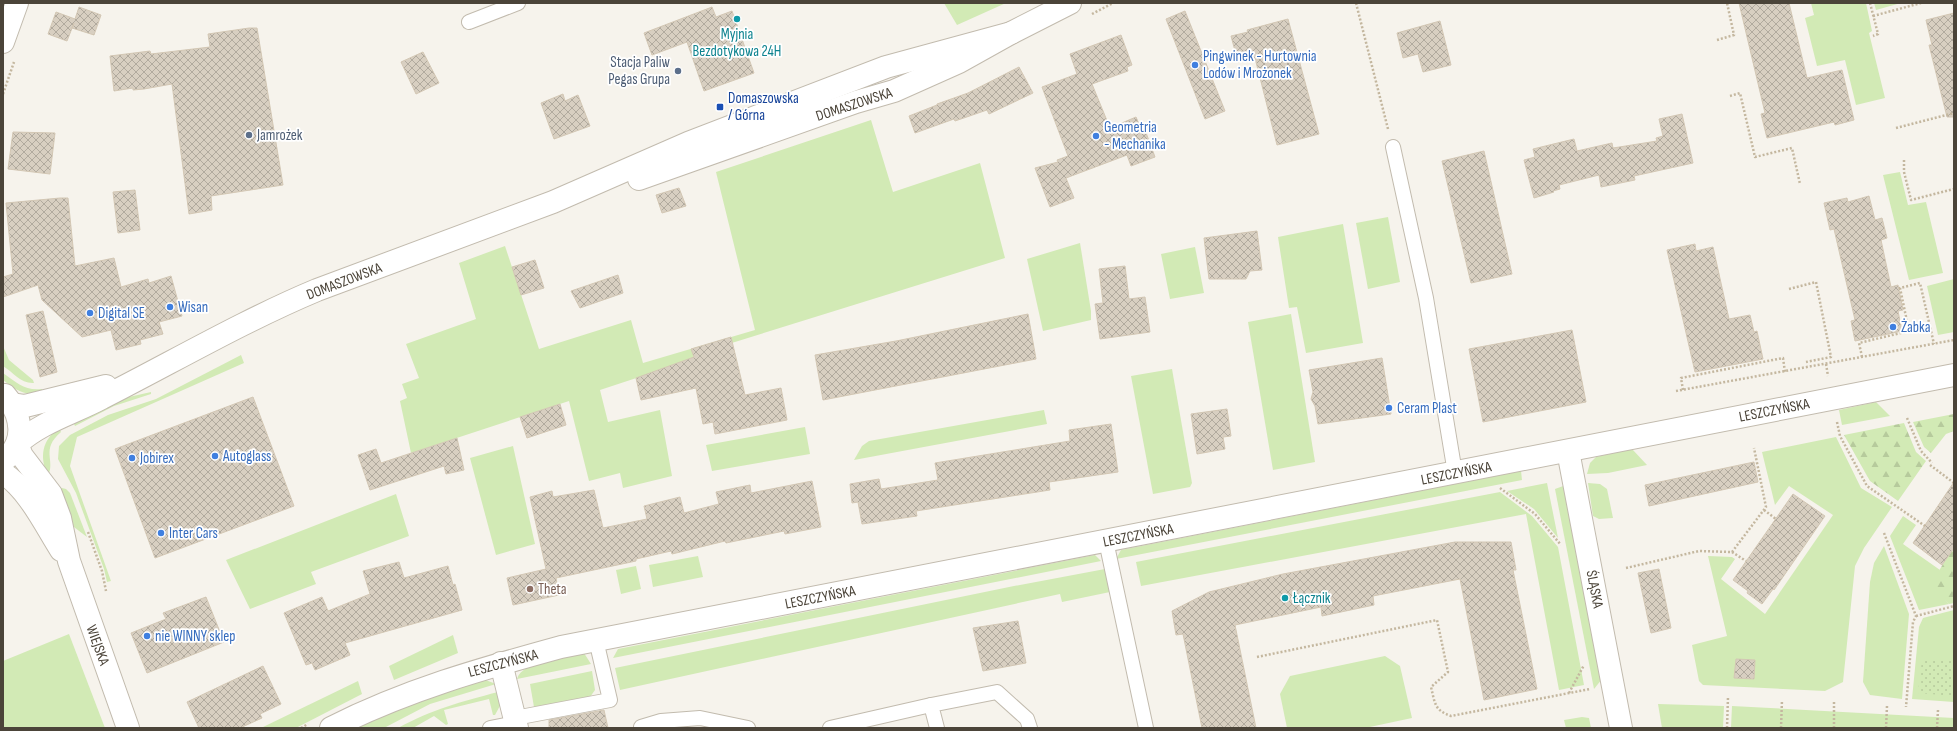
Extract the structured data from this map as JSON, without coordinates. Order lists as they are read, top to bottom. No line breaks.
{"streets":{"street":["DOMASZOWSKA","LESZCZYŃSKA","ŚLĄSKA","WIEJSKA"]},"crossings":[["DOMASZOWSKA","WIEJSKA"],["LESZCZYŃSKA","ŚLĄSKA"]],"places":{"other":["Myjnia Bezdotykowa 24H","Pingwinek - Hurtownia Lodów i Mrożonek","Stacja Paliw Pegas Grupa","Jamrożek","Geometria - Mechanika","Wisan","Digital SE","Żabka","Ceram Plast","Autoglass","Jobirex","Inter Cars","Theta","Łącznik","nie WINNY sklep"],"transit":["Domaszowska / Górna"]}}
